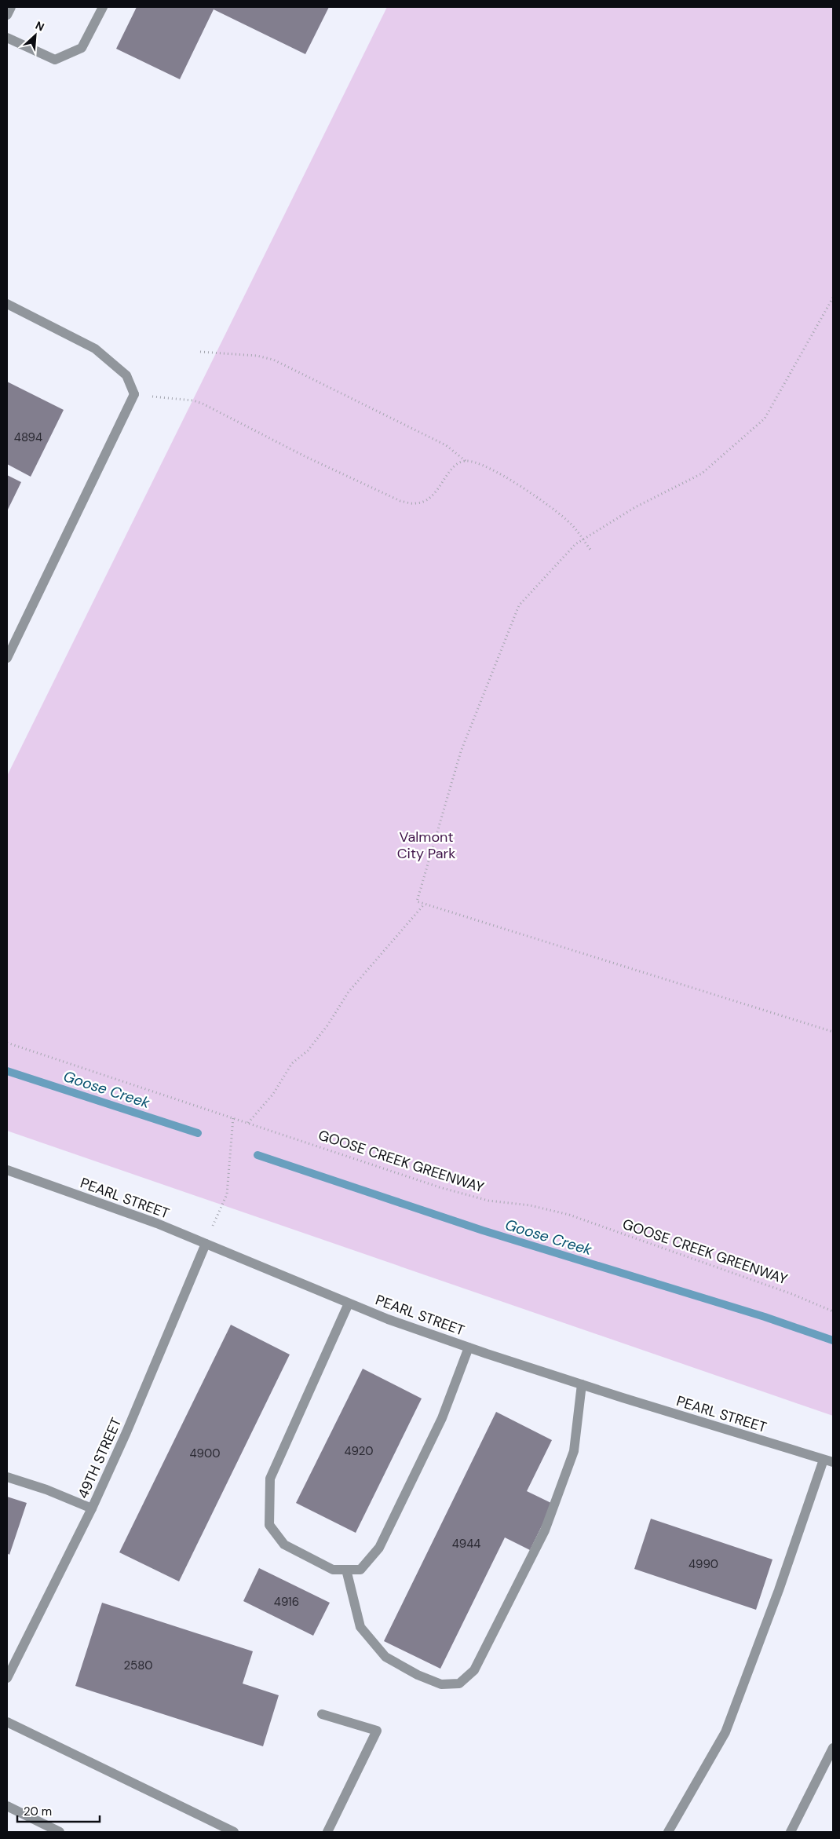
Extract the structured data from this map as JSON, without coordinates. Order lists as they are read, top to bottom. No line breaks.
{"streets":{"street":["PEARL STREET","49TH STREET"],"path":["GOOSE CREEK GREENWAY"]},"crossings":[["PEARL STREET","49TH STREET"]],"water":["Goose Creek"],"parks":["Valmont City Park"],"house_numbers":["4894","4920","4900","4944","4990","4916","2580"],"scale_bar":"20 m","north":"top right"}
